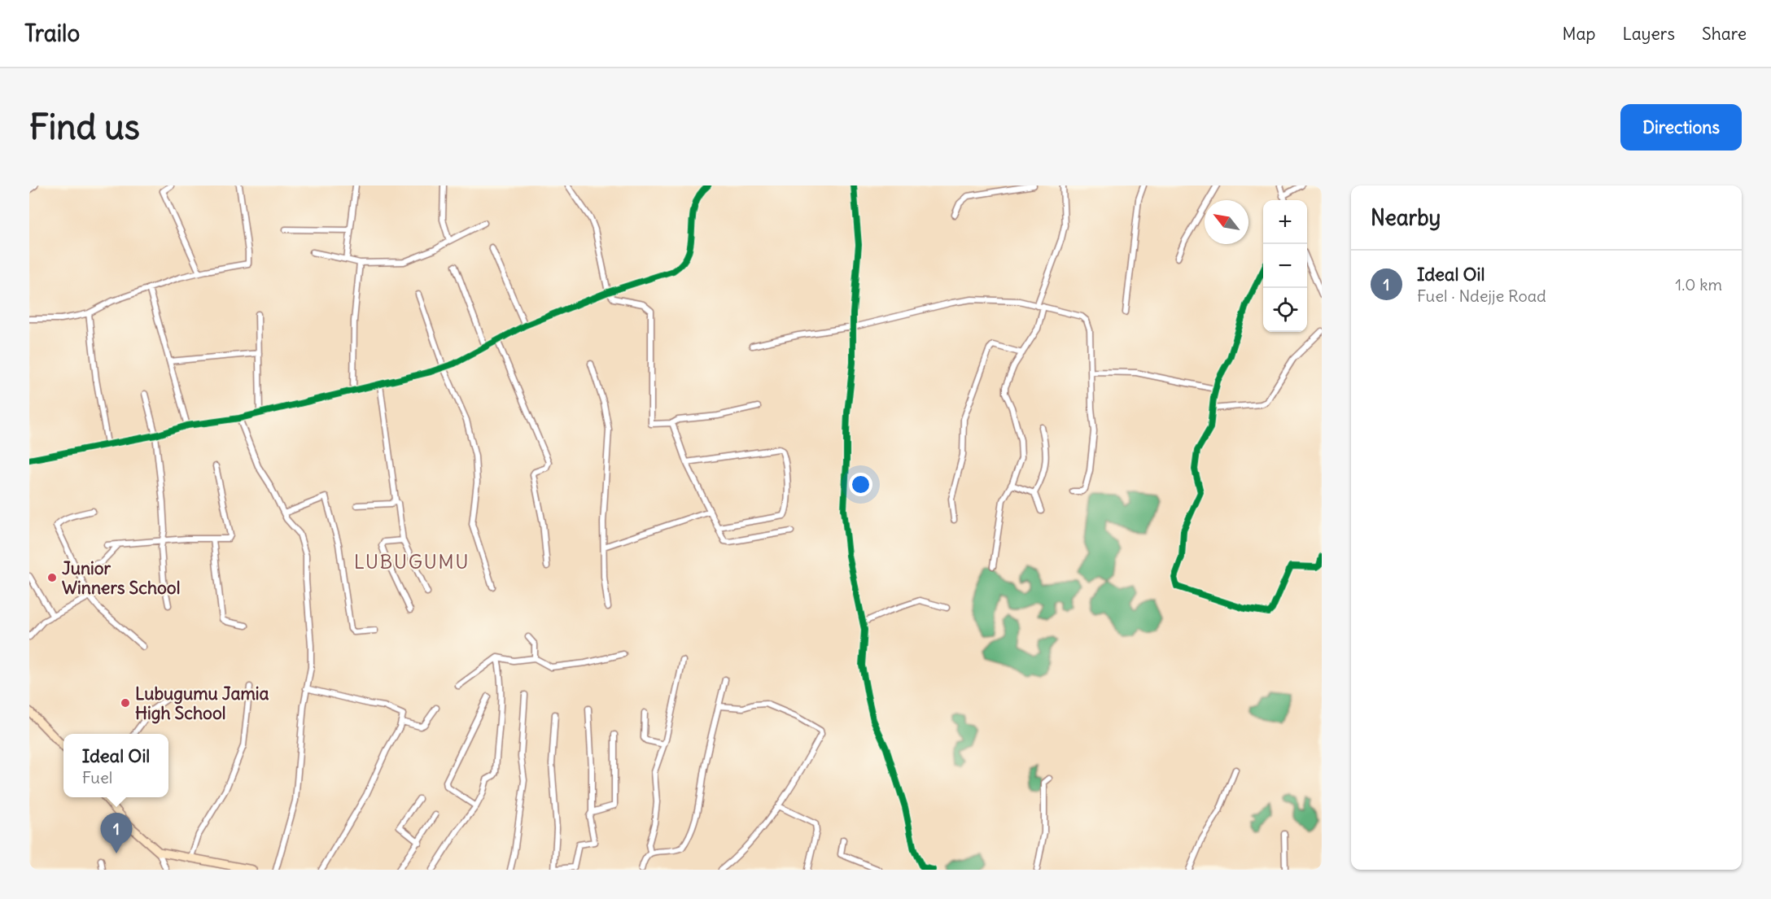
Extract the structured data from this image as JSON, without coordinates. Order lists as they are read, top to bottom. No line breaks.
{"districts":["LUBUGUMU"],"places":["Junior Winners School","Lubugumu Jamia High School"],"north":"top left","page":{"header":"Trailo","nav":["Map","Layers","Share"],"buttons":"Directions","title":"Find us","heading":"Nearby","map_buttons":["+","−"],"list":[{"mark":"1","name":"Ideal Oil","note":"Fuel · Ndejje Road","value":"1.0 km"}],"popup":["Ideal Oil","Fuel"],"pins":"1"}}
